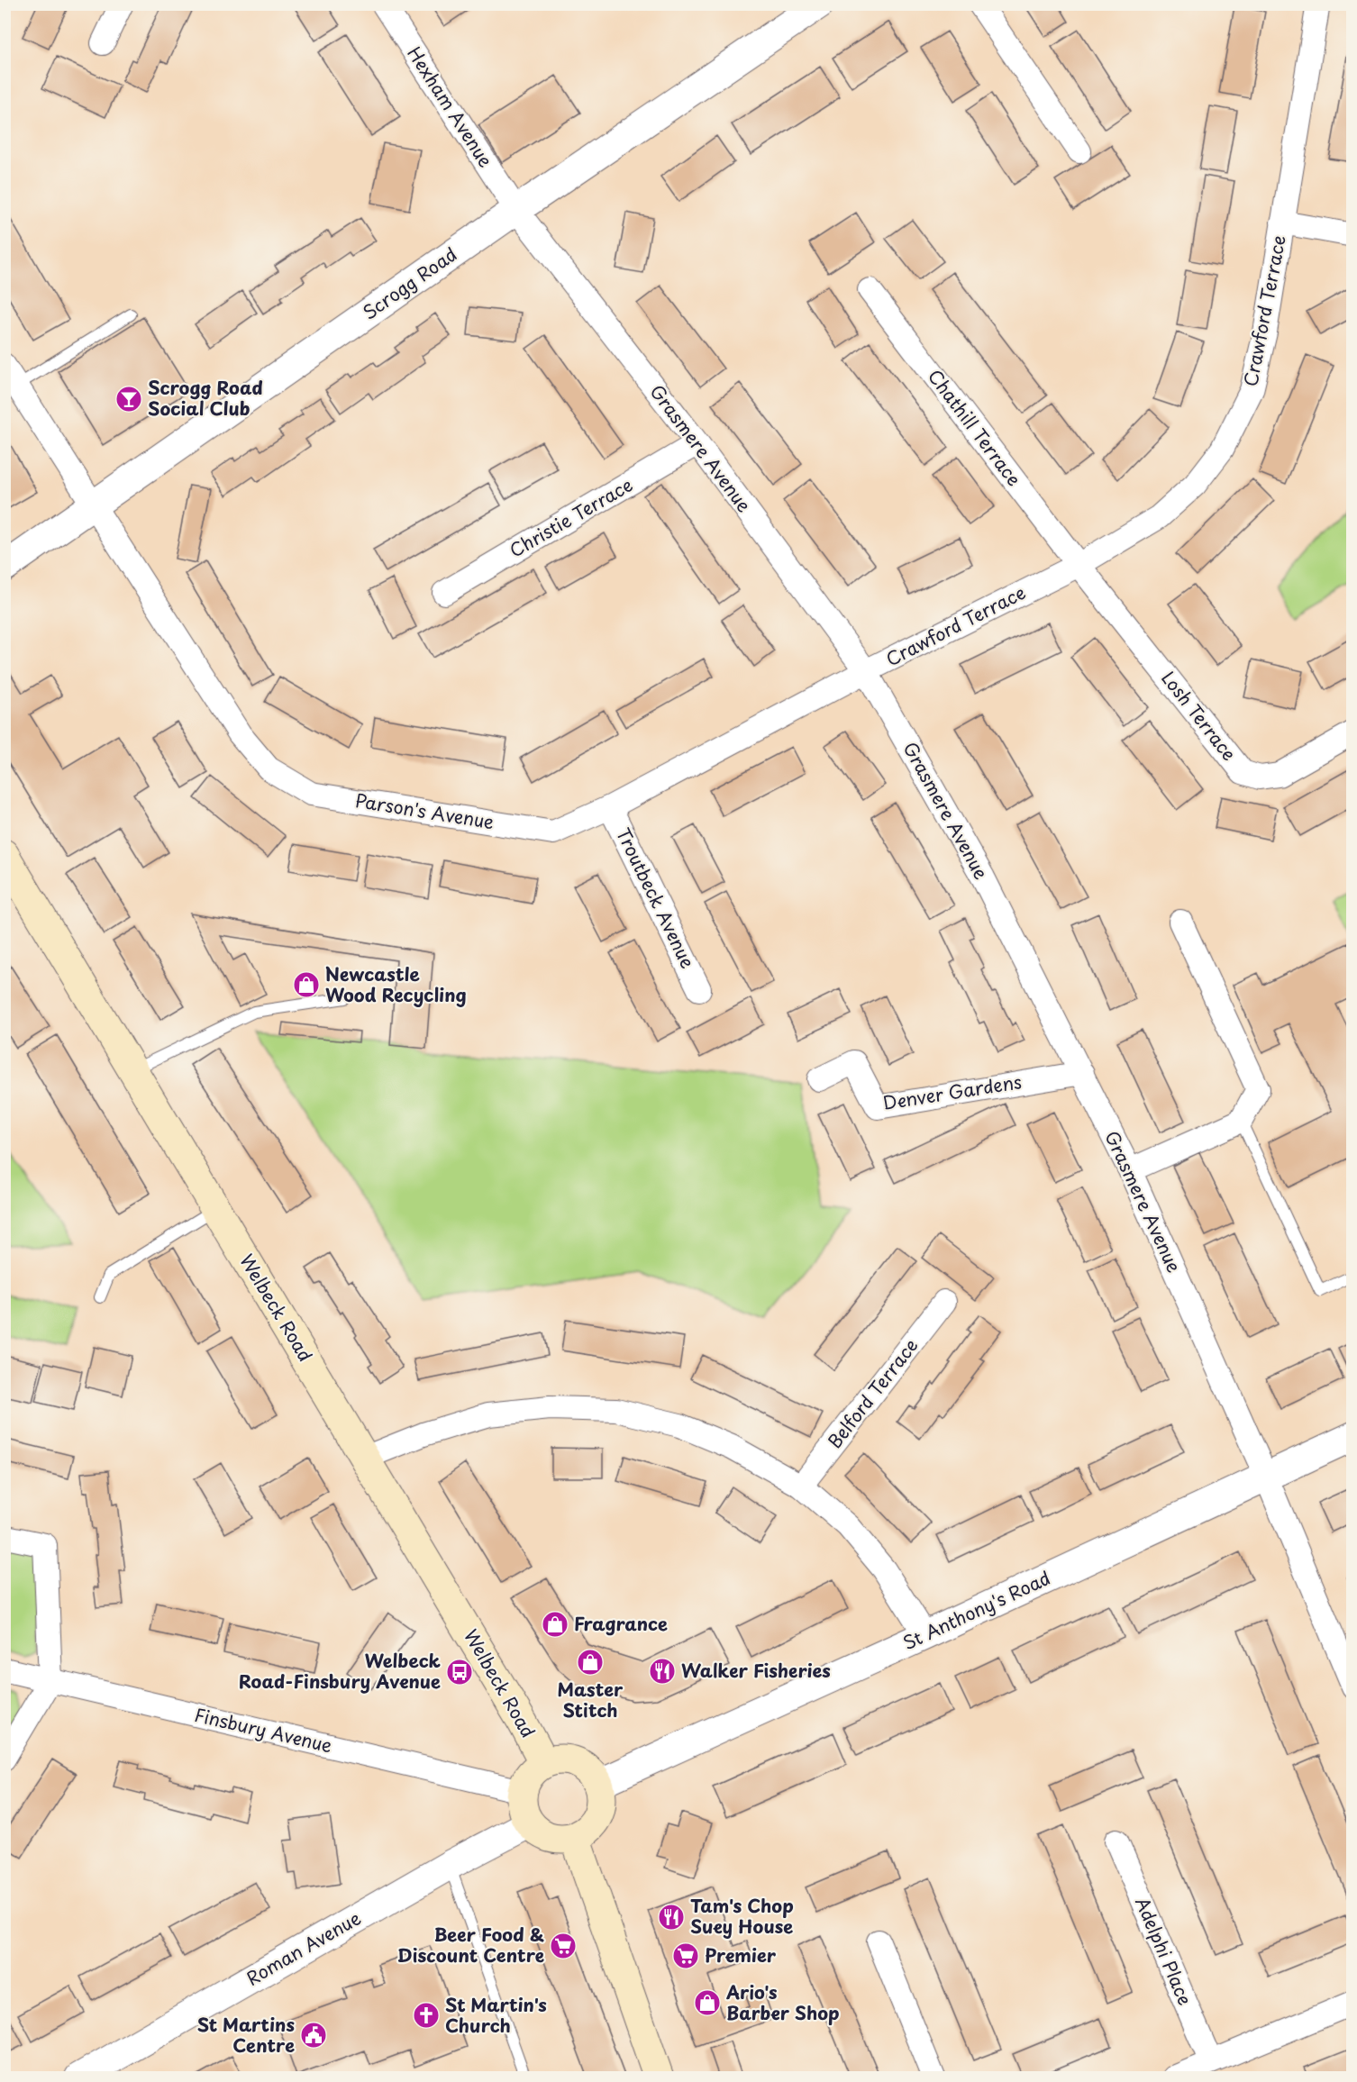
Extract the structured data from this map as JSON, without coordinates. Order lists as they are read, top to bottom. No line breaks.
{"streets":{"main road":["Welbeck Road"],"street":["Hexham Avenue","Scrogg Road","Crawford Terrace","Chathill Terrace","Grasmere Avenue","Christie Terrace","Losh Terrace","Parson's Avenue","Troutbeck Avenue","Denver Gardens","Belford Terrace","St Anthony's Road","Finsbury Avenue","Roman Avenue","Adelphi Place"]},"crossings":[["Hexham Avenue","Scrogg Road"],["Hexham Avenue","Grasmere Avenue"],["Scrogg Road","Grasmere Avenue"],["Scrogg Road","Parson's Avenue"],["Crawford Terrace","Chathill Terrace"],["Crawford Terrace","Grasmere Avenue"],["Crawford Terrace","Losh Terrace"],["Crawford Terrace","Parson's Avenue"],["Chathill Terrace","Losh Terrace"],["Grasmere Avenue","Christie Terrace"],["Grasmere Avenue","Parson's Avenue"],["Grasmere Avenue","Denver Gardens"],["Grasmere Avenue","St Anthony's Road"],["Parson's Avenue","Troutbeck Avenue"],["Welbeck Road","St Anthony's Road"],["Welbeck Road","Finsbury Avenue"],["Welbeck Road","Roman Avenue"],["St Anthony's Road","Finsbury Avenue"],["St Anthony's Road","Roman Avenue"],["Finsbury Avenue","Roman Avenue"]],"places":{"bar":["Scrogg Road Social Club"],"shop":["Newcastle Wood Recycling","Fragrance","Master Stitch","Ario's Barber Shop"],"restaurant":["Walker Fisheries","Tam's Chop Suey House"],"bus stop":["Welbeck Road-Finsbury Avenue"],"supermarket":["Beer Food & Discount Centre","Premier"],"church":["St Martin's Church"],"public building":["St Martins Centre"]}}
